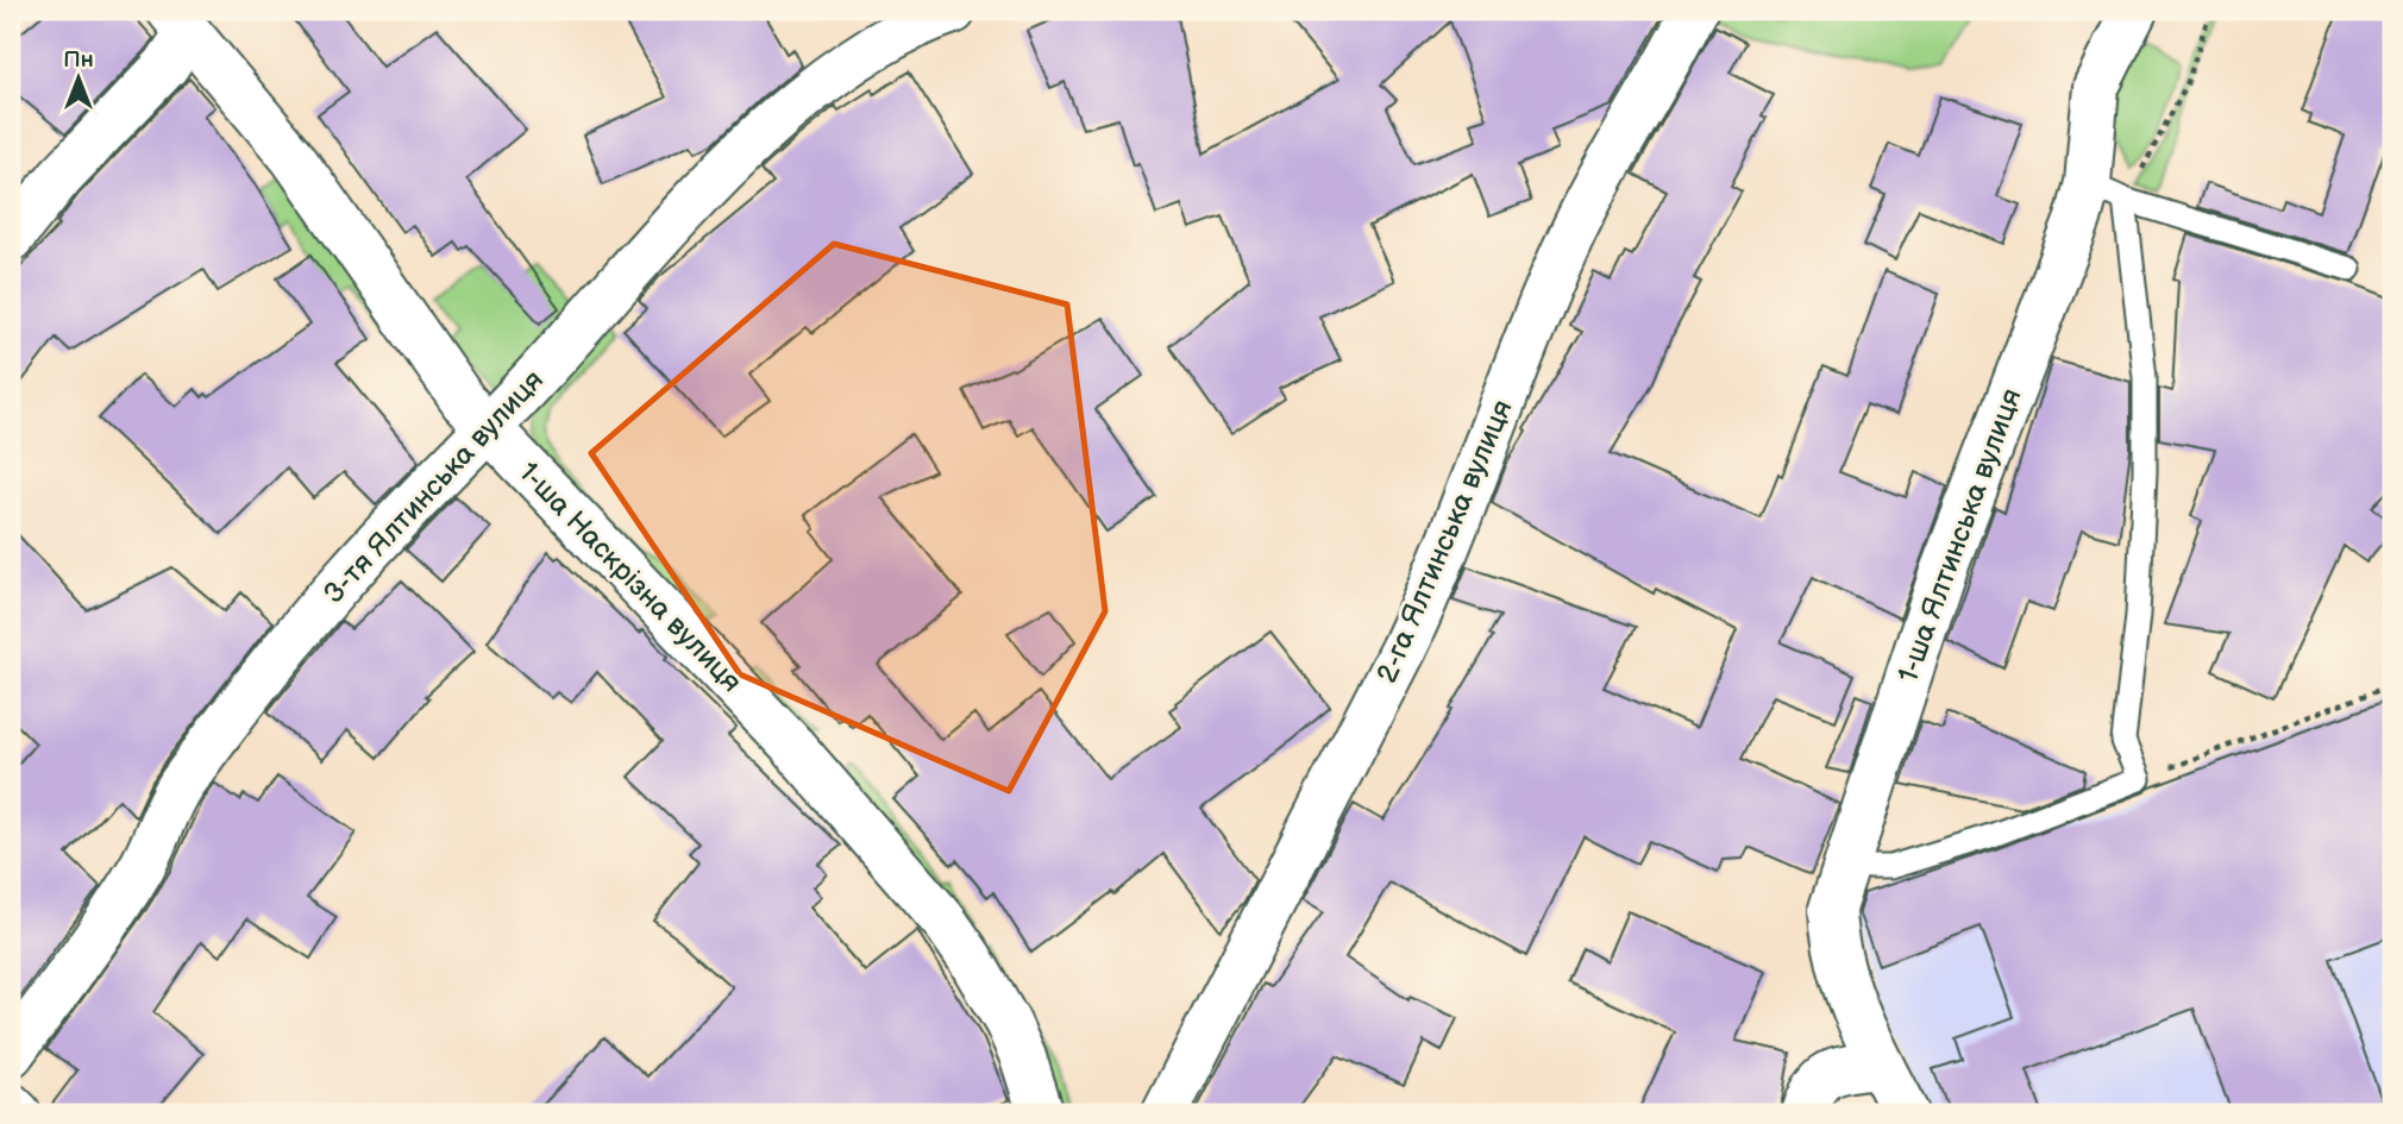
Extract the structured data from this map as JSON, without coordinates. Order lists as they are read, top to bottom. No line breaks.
{"streets":{"street":["3-тя Ялтинська вулиця","1-ша Ялтинська вулиця","2-га Ялтинська вулиця","1-ша Наскрізна вулиця"]},"crossings":[["3-тя Ялтинська вулиця","1-ша Наскрізна вулиця"]],"north":"top"}
